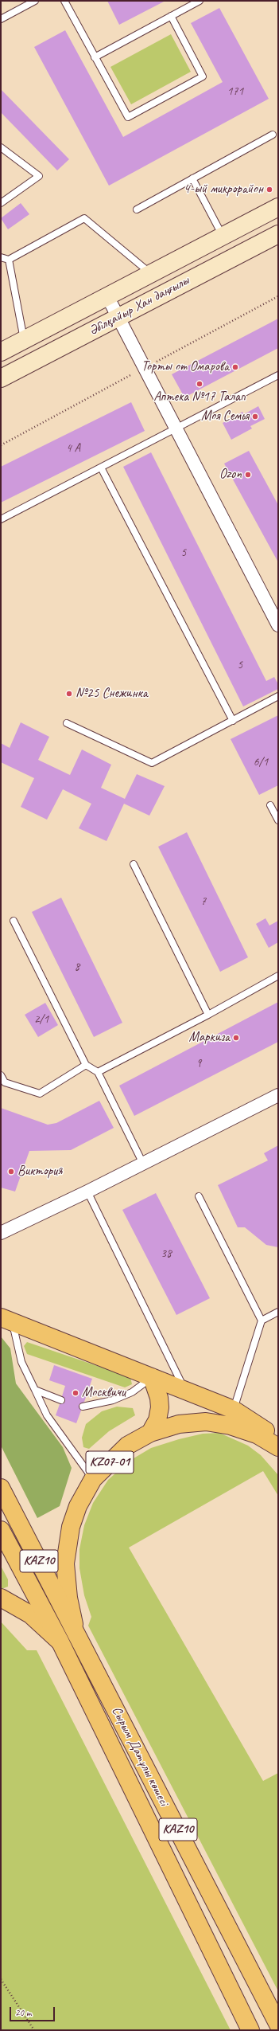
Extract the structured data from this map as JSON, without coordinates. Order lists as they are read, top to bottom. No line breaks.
{"streets":{"main road":["Әбілқайыр Хан даңғылы","KZ07-01","KAZ10","Сырым Датұлы көшесі"]},"crossings":[["KZ07-01","Сырым Датұлы көшесі"]],"places":["4-ый микрорайон","Торты от Омарова","Аптека №17 Талап","Моя Семья","Ozon","№25 Снежинка","Маркиза","Виктория","Москвичи"],"house_numbers":["171","4 А","5","5","6/1","7","8","2/1","9","38"],"scale_bar":"20 m"}
